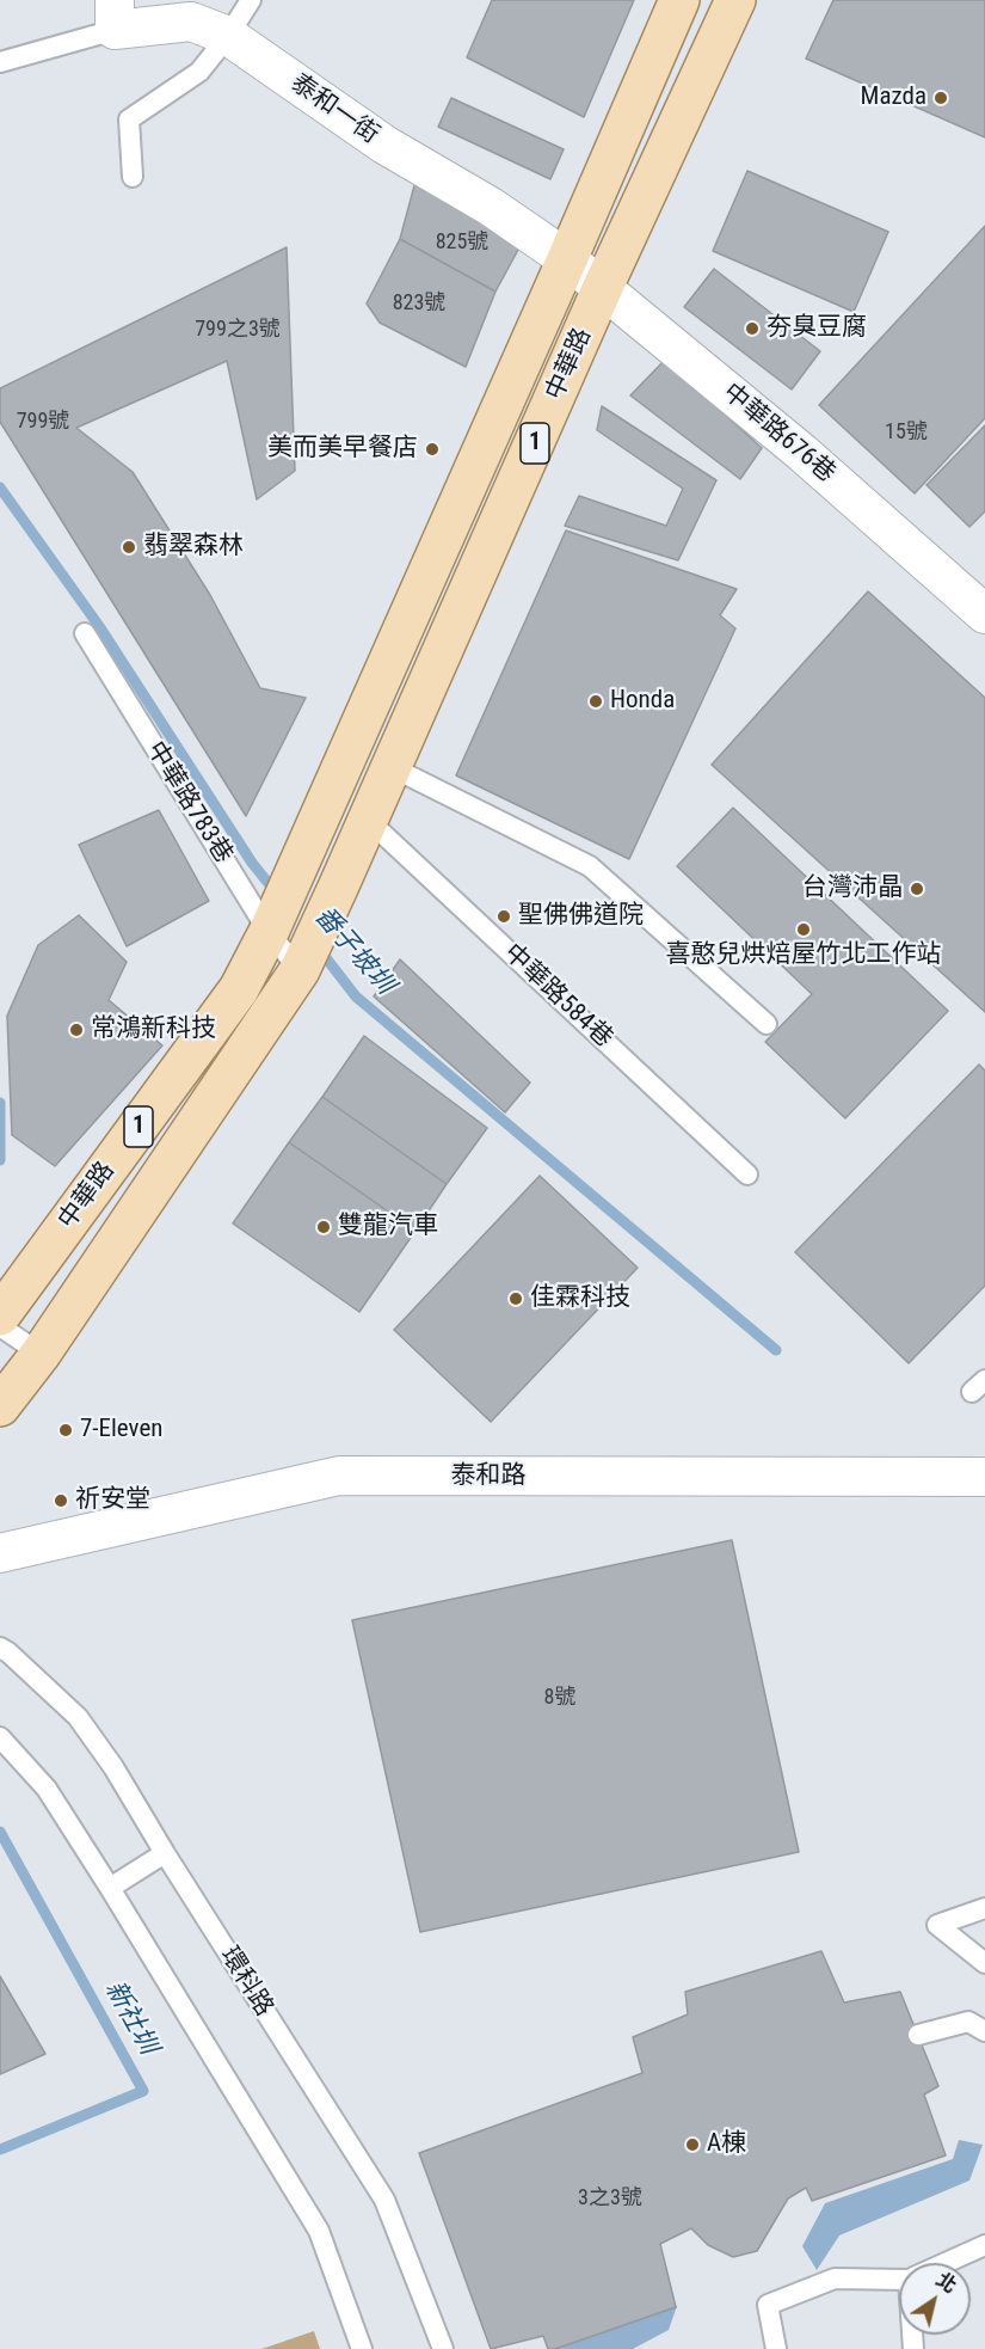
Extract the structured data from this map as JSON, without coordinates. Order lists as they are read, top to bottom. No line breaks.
{"streets":{"main road":["中華路","1"],"street":["泰和一街","中華路676巷","泰和路"],"lane":["中華路783巷","中華路584巷","環科路"]},"crossings":[["泰和一街","中華路"],["泰和一街","中華路676巷"],["中華路","中華路676巷"],["中華路","1"],["中華路","中華路783巷"],["中華路","中華路584巷"]],"water":["番子坡圳","新社圳"],"places":["Mazda","夯臭豆腐","美而美早餐店","翡翠森林","Honda","台灣沛晶","聖佛佛道院","喜憨兒烘焙屋竹北工作站","常鴻新科技","雙龍汽車","佳霖科技","7-Eleven","祈安堂","A棟"],"house_numbers":["825號","823號","799之3號","799號","15號","8號","3之3號"],"north":"top right"}
